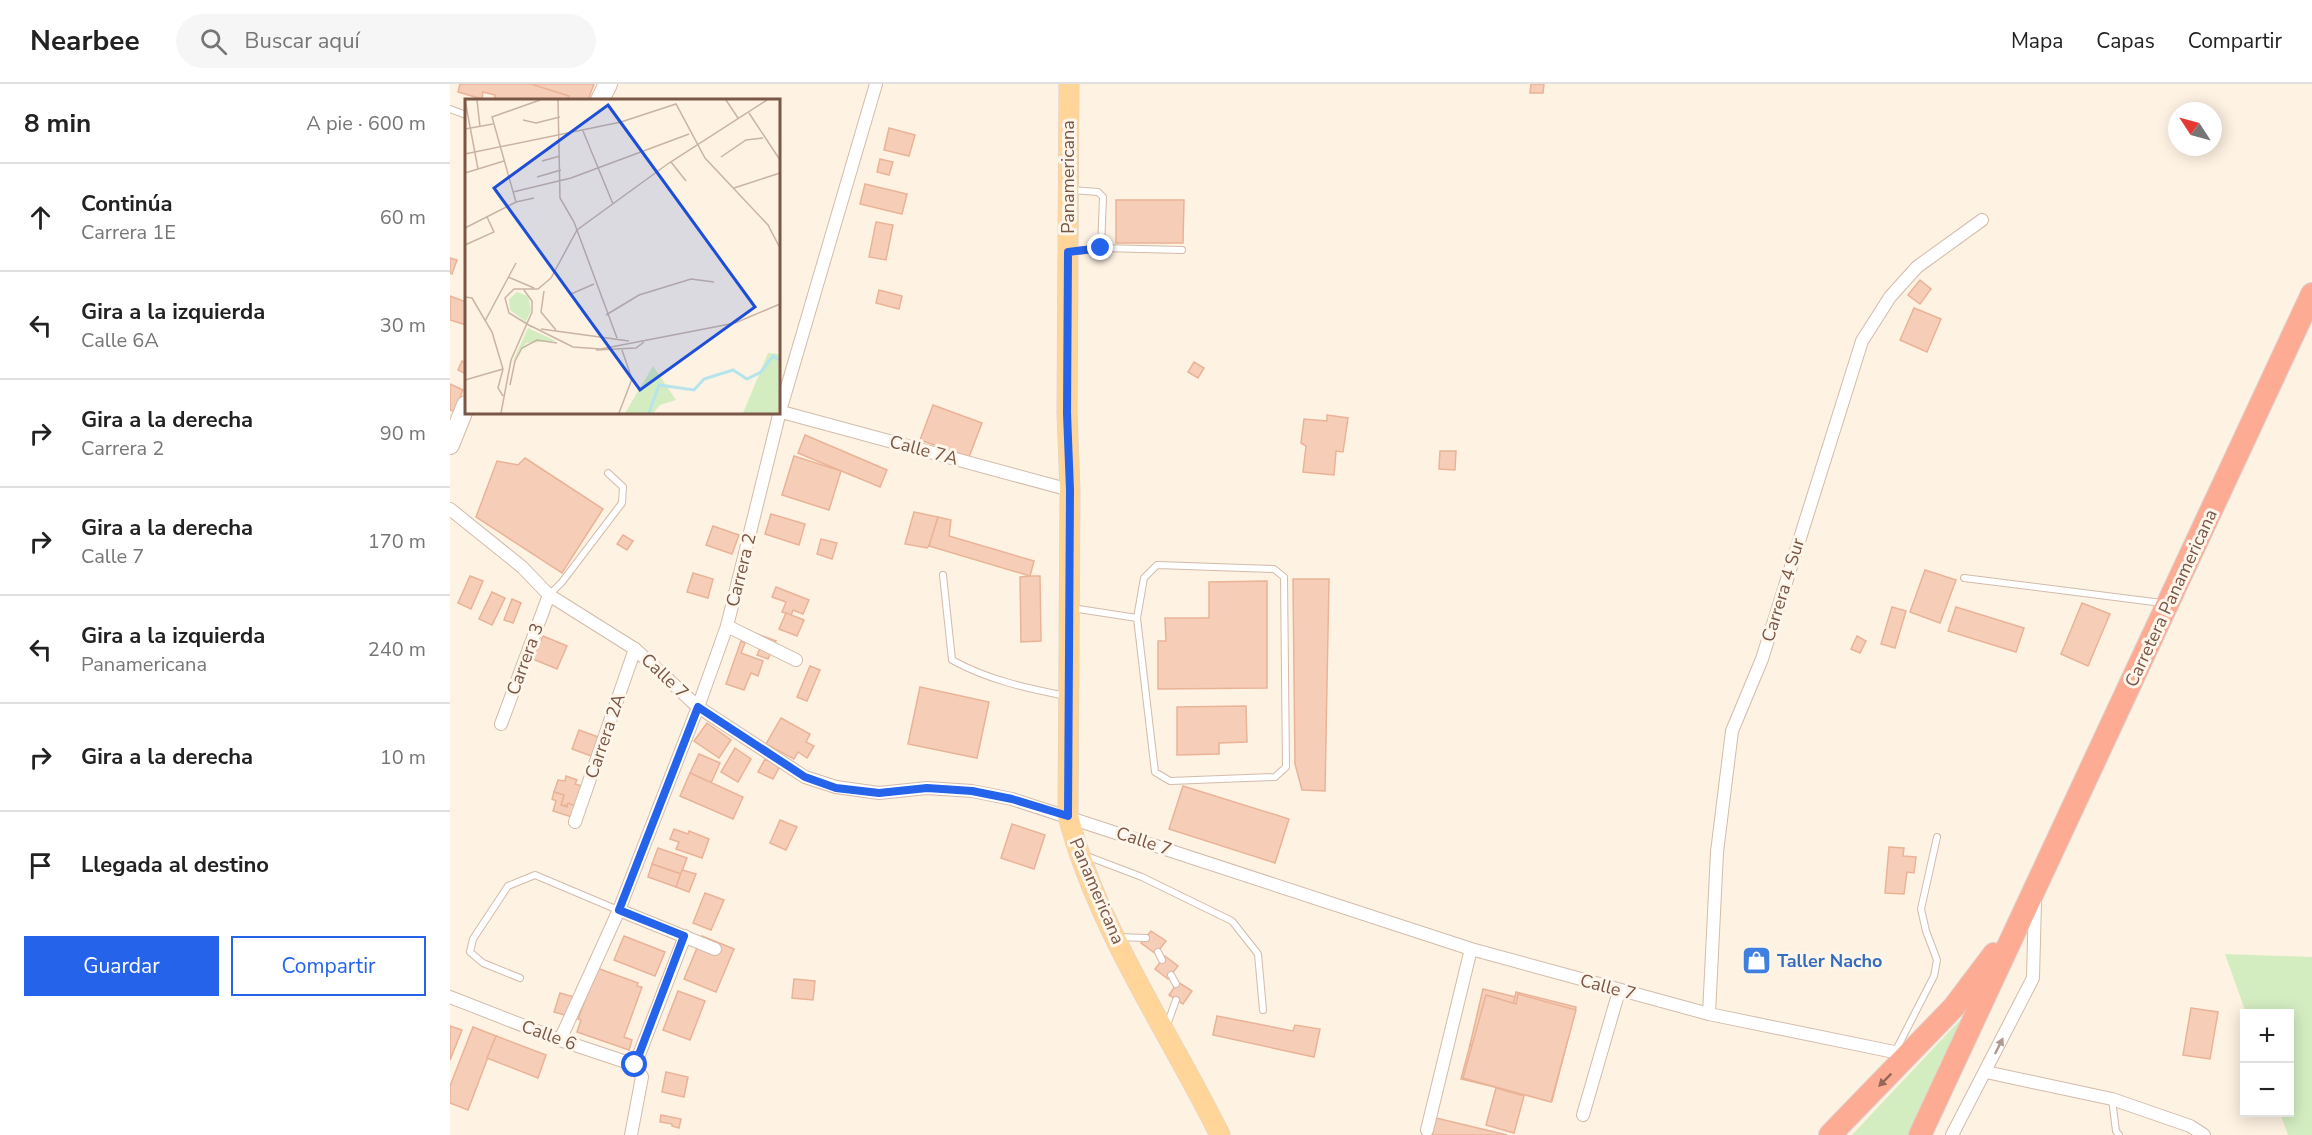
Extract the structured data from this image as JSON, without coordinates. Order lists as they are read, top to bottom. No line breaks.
{"streets":{"highway":["Carretera Panamericana"],"main road":["Panamericana"],"street":["Calle 7A","Carrera 2","Carrera 4 Sur","Carrera 3","Calle 7","Carrera 2A","Calle 6"]},"crossings":[["Panamericana","Calle 7A"],["Panamericana","Calle 7"],["Carrera 2","Calle 7"],["Carrera 2","Calle 6"],["Carrera 4 Sur","Calle 7"],["Carretera Panamericana","Calle 7"],["Carrera 3","Calle 7"],["Calle 7","Carrera 2A"]],"places":{"shop":["Taller Nacho"]},"north":"top left","page":{"header":"Nearbee","search":"Buscar aquí","nav":["Mapa","Capas","Compartir"],"heading":["8 min","A pie · 600 m"],"list":[["Continúa","Carrera 1E","60 m"],["Gira a la izquierda","Calle 6A","30 m"],["Gira a la derecha","Carrera 2","90 m"],["Gira a la derecha","Calle 7","170 m"],["Gira a la izquierda","Panamericana","240 m"],["Gira a la derecha","10 m"],"Llegada al destino"],"buttons":["Guardar","Compartir"],"map_buttons":["+","−"]}}
